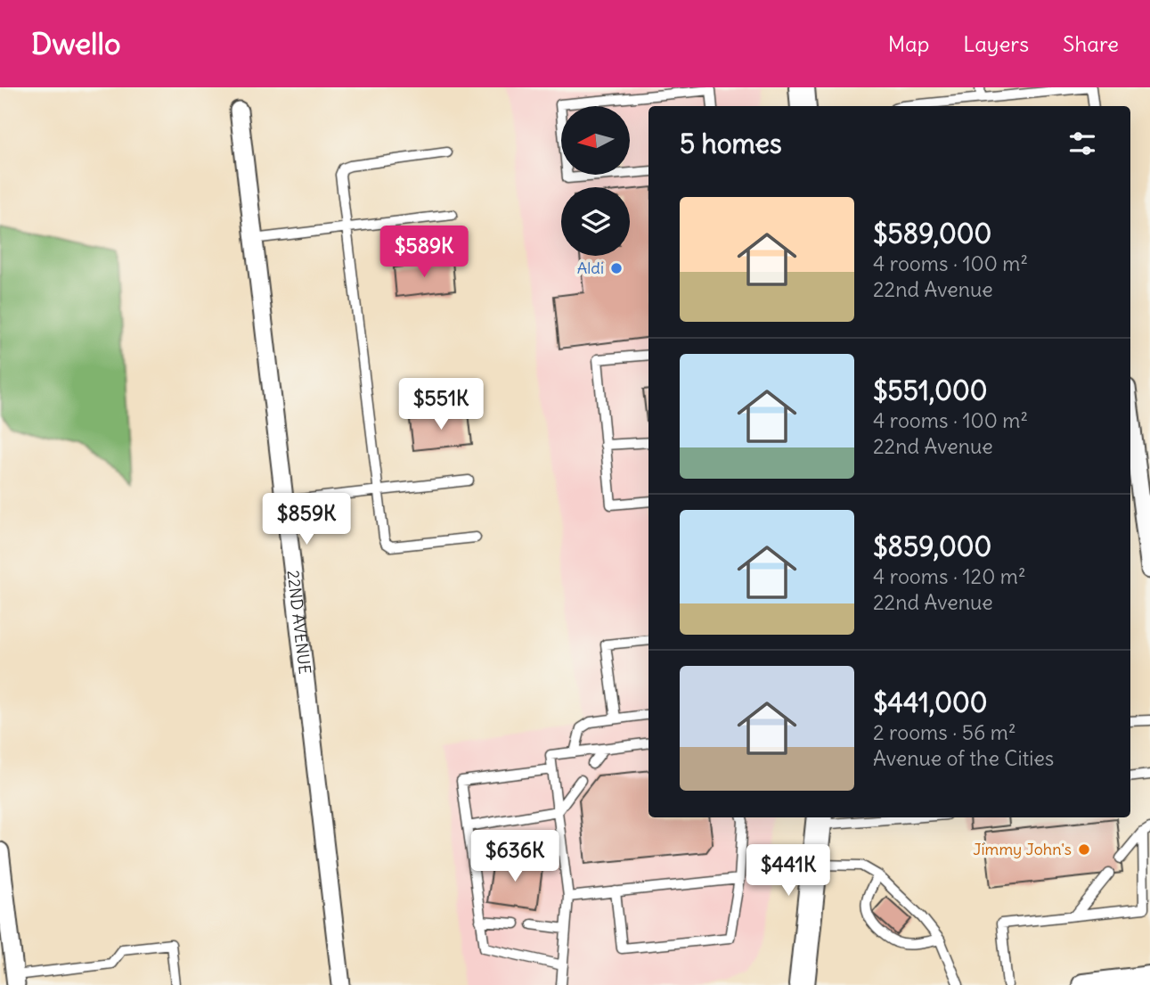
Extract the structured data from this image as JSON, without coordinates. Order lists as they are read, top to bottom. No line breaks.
{"streets":{"street":["22ND AVENUE"]},"places":["Aldi","Jimmy John's"],"north":"left","page":{"header":"Dwello","nav":["Map","Layers","Share"],"heading":"5 homes","list":[{"name":"$589,000","note":"4 rooms · 100 m² · 22nd Avenue"},{"name":"$551,000","note":"4 rooms · 100 m² · 22nd Avenue"},{"name":"$859,000","note":"4 rooms · 120 m² · 22nd Avenue"},{"name":"$441,000","note":"2 rooms · 56 m² · Avenue of the Cities"}],"price":["$589K","$551K","$859K","$636K","$441K"]}}
